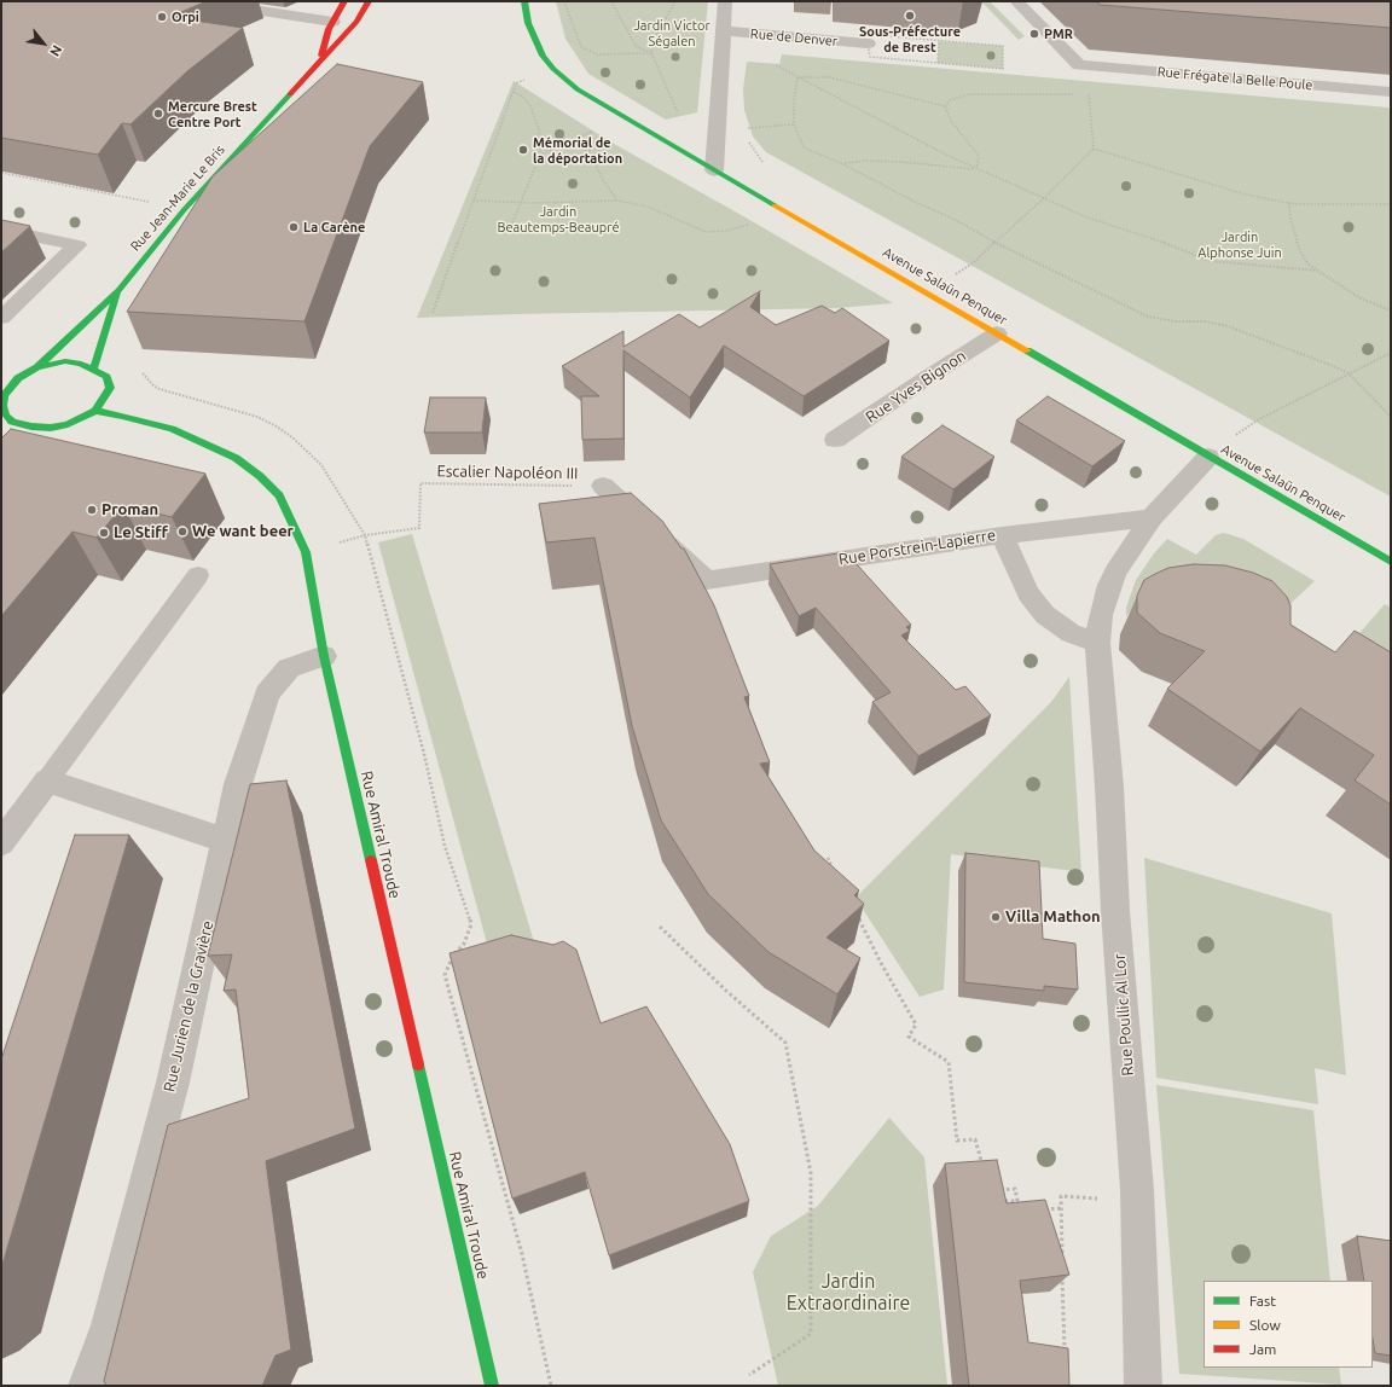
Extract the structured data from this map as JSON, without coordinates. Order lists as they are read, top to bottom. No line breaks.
{"streets":{"main road":["Rue Jean-Marie Le Bris","Avenue Salaün Penquer","Rue Amiral Troude"],"street":["Rue de Denver","Rue Frégate la Belle Poule","Rue Yves Bignon","Rue Porstrein-Lapierre","Rue Jurien de la Gravière","Rue Poullic Al Lor"],"path":["Escalier Napoléon III"]},"crossings":[["Rue Jean-Marie Le Bris","Rue Amiral Troude"],["Avenue Salaün Penquer","Rue Yves Bignon"],["Avenue Salaün Penquer","Rue Poullic Al Lor"],["Escalier Napoléon III","Rue Porstrein-Lapierre"],["Rue Porstrein-Lapierre","Rue Poullic Al Lor"],["Rue Amiral Troude","Rue Jurien de la Gravière"]],"parks":["Jardin Victor Ségalen","Jardin Beautemps-Beaupré","Jardin Alphonse Juin","Jardin Extraordinaire"],"places":["Sous-Préfecture de Brest","Orpi","PMR","Mercure Brest Centre Port","Mémorial de la déportation","La Carène","Proman","We want beer","Le Stiff","Villa Mathon"],"legend":["Fast","Slow","Jam"],"north":"bottom right"}
